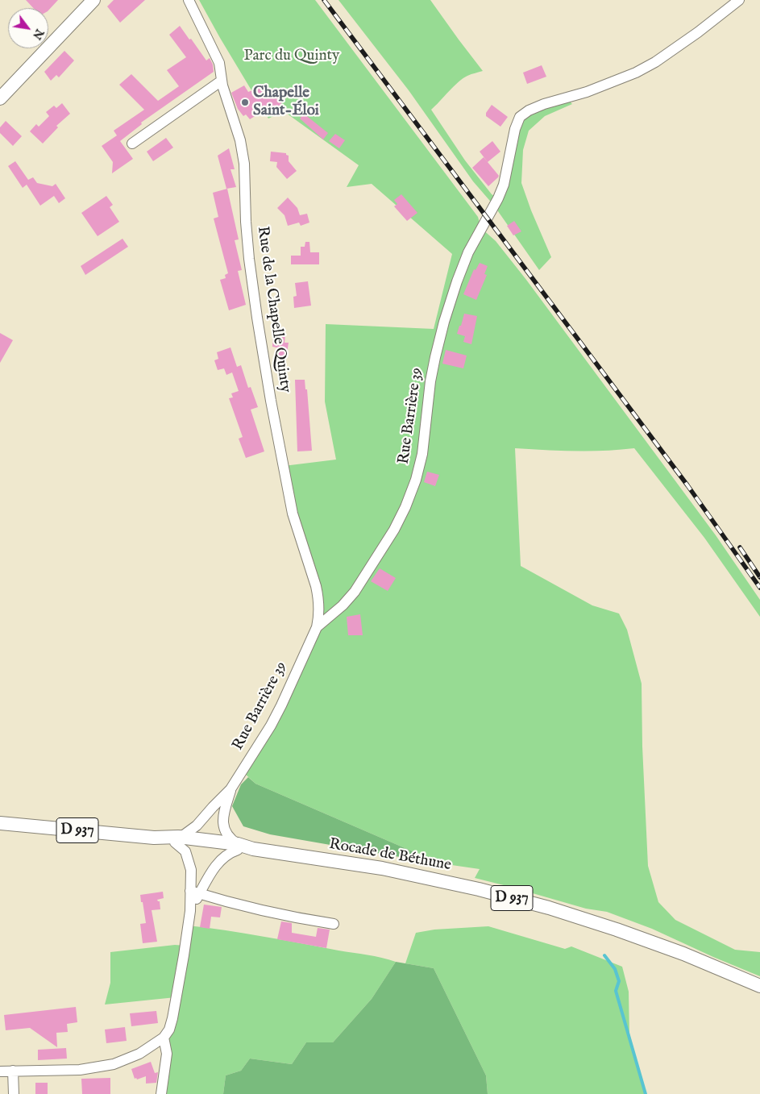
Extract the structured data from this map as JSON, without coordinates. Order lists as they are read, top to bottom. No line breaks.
{"streets":{"main road":["D 937","Rocade de Béthune"],"street":["Rue de la Chapelle Quinty","Rue Barrière 39"]},"crossings":[["Rue de la Chapelle Quinty","Rue Barrière 39"],["Rue Barrière 39","Rocade de Béthune"]],"parks":["Parc du Quinty"],"places":["Chapelle Saint-Éloi"],"north":"bottom right"}
